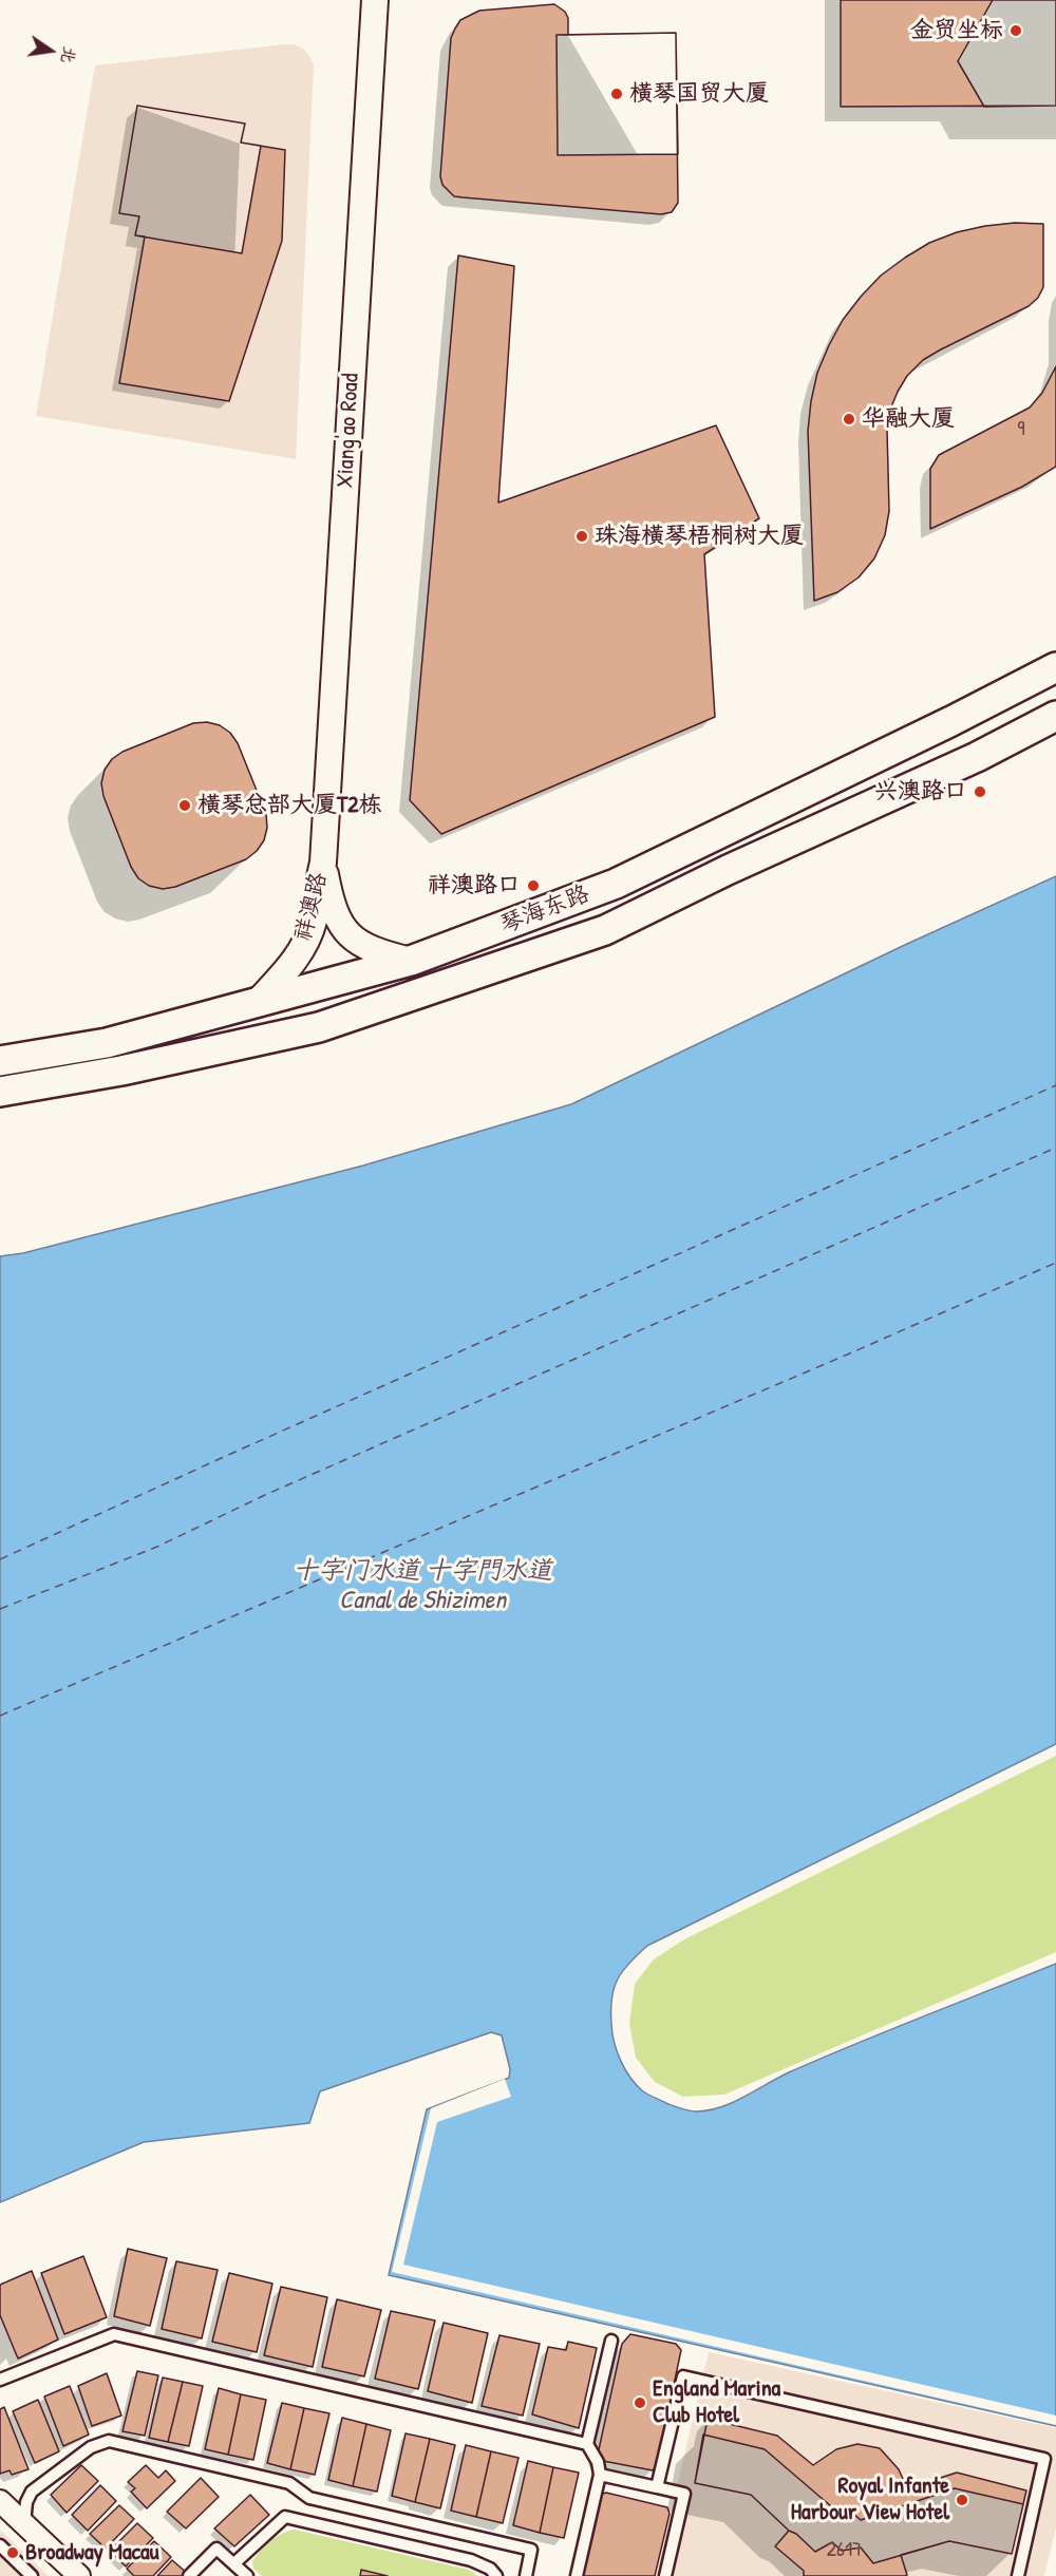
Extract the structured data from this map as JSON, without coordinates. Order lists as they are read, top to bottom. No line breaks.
{"streets":{"main road":["琴海东路"],"street":["Xiang'ao Road","祥澳路"]},"crossings":[["Xiang'ao Road","祥澳路"],["祥澳路","琴海东路"]],"water":["十字门水道 十字門水道 Canal de Shizimen"],"places":["金贸坐标","横琴国贸大厦","华融大厦","珠海横琴梧桐树大厦","兴澳路口","横琴总部大厦T2栋","祥澳路口","England Marina Club Hotel","Royal Infante Harbour View Hotel","Broadway Macau"],"house_numbers":["9","2617"],"north":"right"}
